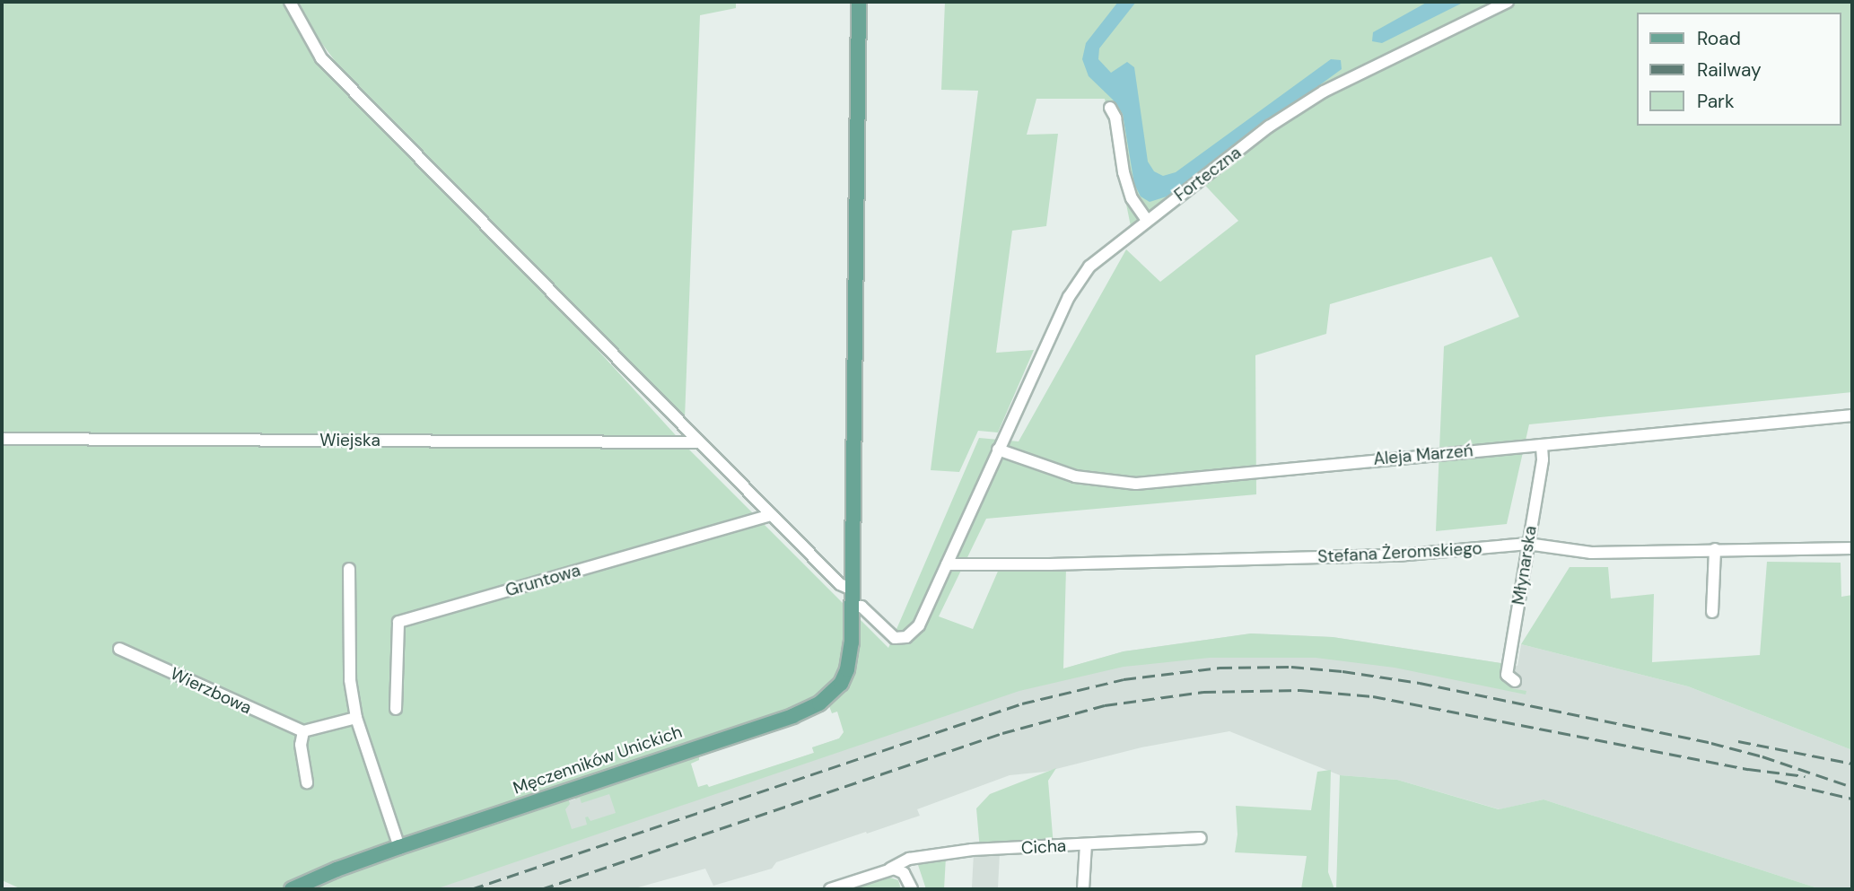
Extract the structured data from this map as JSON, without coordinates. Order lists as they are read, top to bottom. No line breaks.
{"streets":{"main road":["Męczenników Unickich"],"street":["Forteczna","Wiejska","Aleja Marzeń","Stefana Żeromskiego","Młynarska","Gruntowa","Wierzbowa","Cicha"]},"crossings":[["Forteczna","Aleja Marzeń"],["Forteczna","Stefana Żeromskiego"],["Forteczna","Męczenników Unickich"],["Aleja Marzeń","Młynarska"],["Stefana Żeromskiego","Młynarska"]],"legend":["Road","Railway","Park"]}
